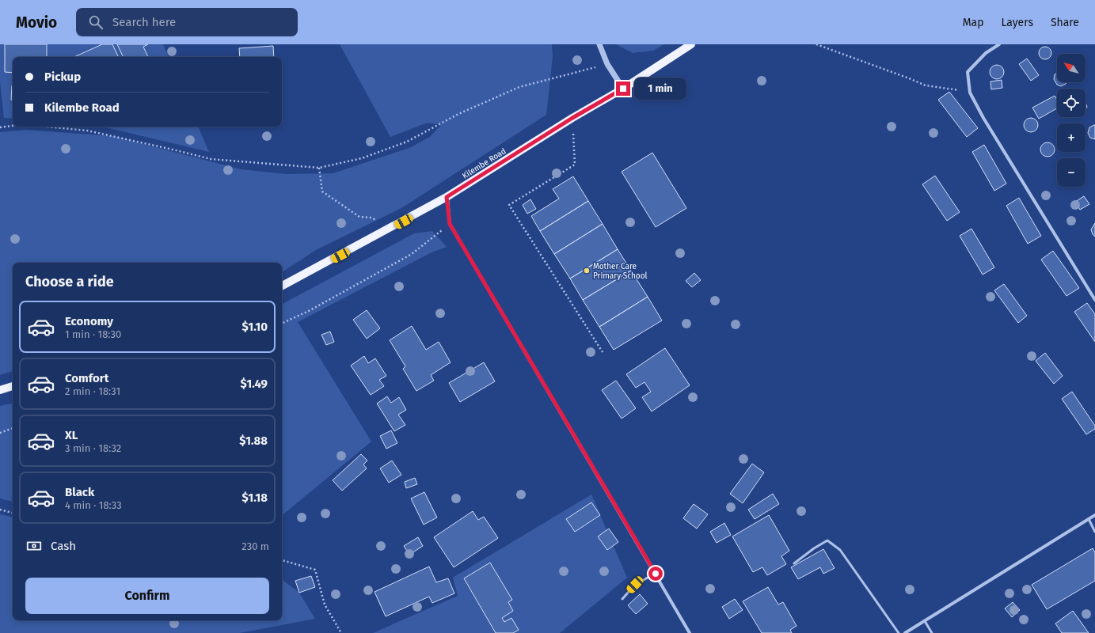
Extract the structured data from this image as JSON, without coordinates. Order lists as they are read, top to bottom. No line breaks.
{"streets":{"main road":["Kilembe Road"]},"places":["Mother Care Primary School"],"north":"top left","page":{"header":"Movio","search":"Search here","nav":["Map","Layers","Share"],"map_buttons":["+","−"],"banner":["Pickup","Kilembe Road"],"bubble":"1 min","heading":"Choose a ride","list":[{"name":"Economy","note":"1 min · 18:30","value":"$1.10"},{"name":"Comfort","note":"2 min · 18:31","value":"$1.49"},{"name":"XL","note":"3 min · 18:32","value":"$1.88"},{"name":"Black","note":"4 min · 18:33","value":"$1.18"}],"pay":["Cash","230 m"],"buttons":"Confirm"}}
